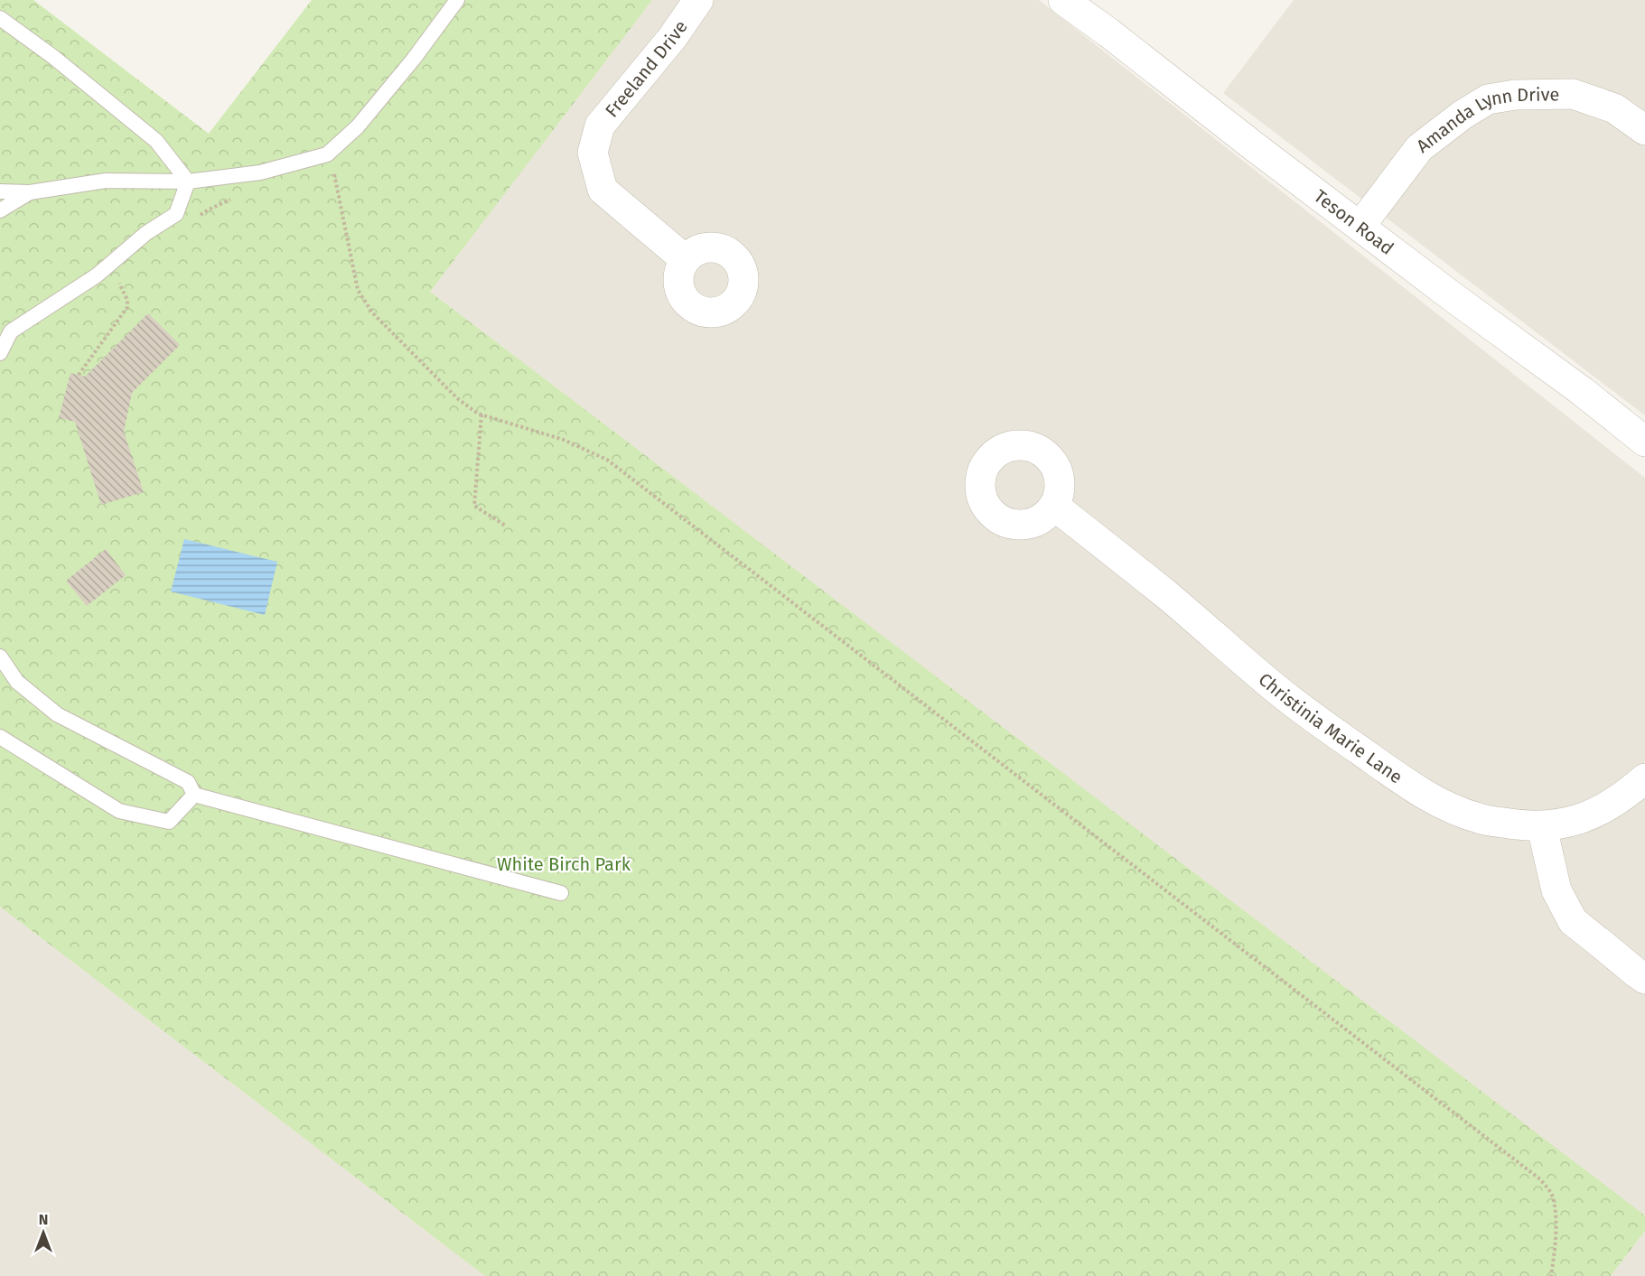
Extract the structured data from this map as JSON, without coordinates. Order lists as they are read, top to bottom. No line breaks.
{"streets":{"street":["Freeland Drive","Amanda Lynn Drive","Teson Road","Christinia Marie Lane"]},"crossings":[["Amanda Lynn Drive","Teson Road"]],"parks":["White Birch Park"],"north":"top"}
